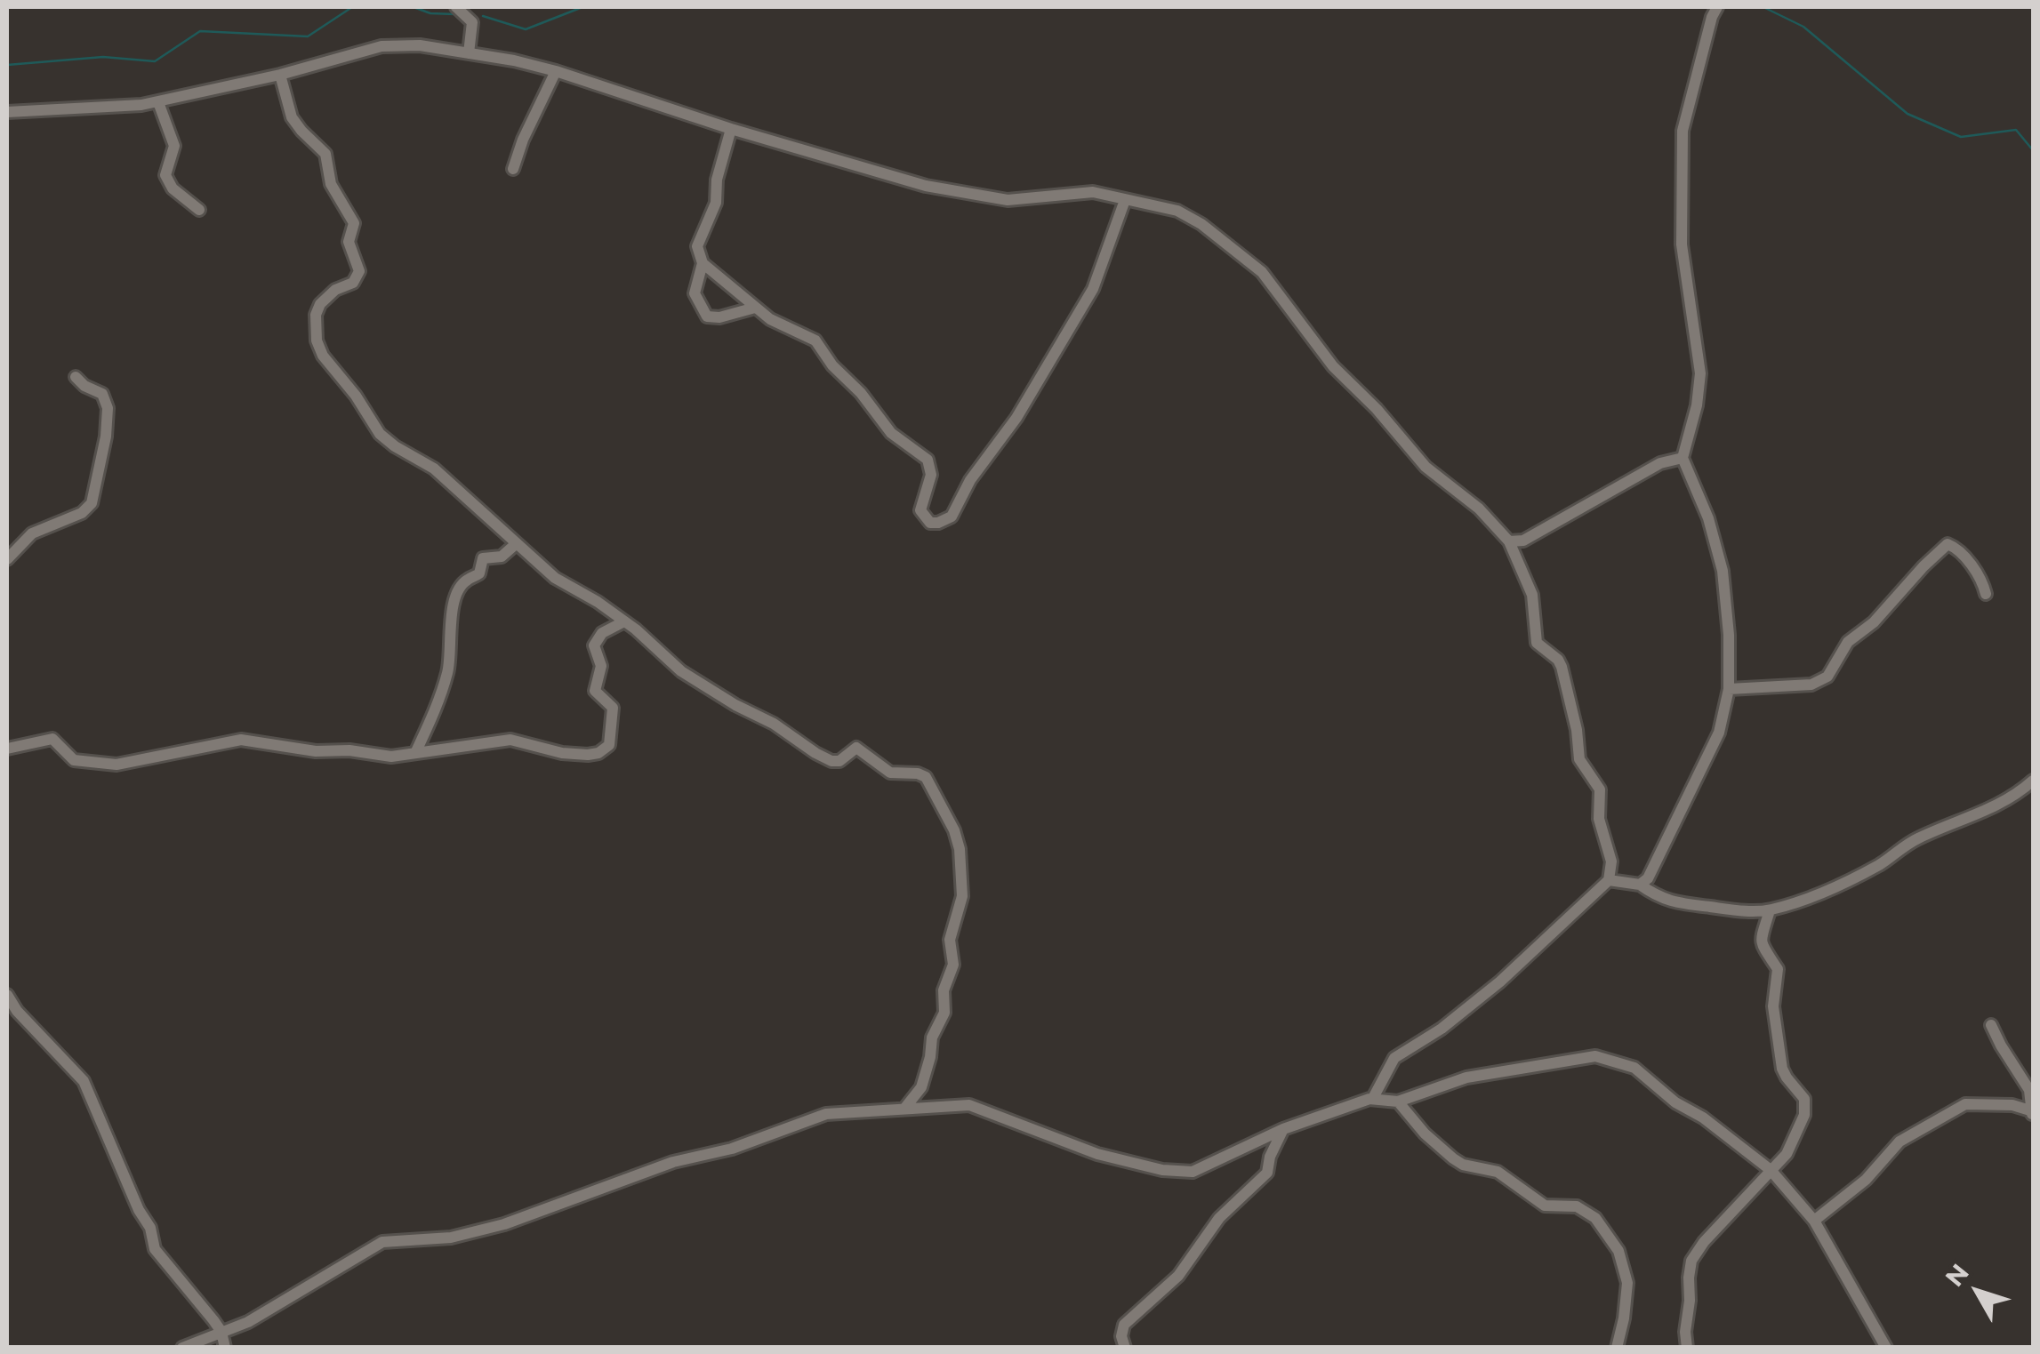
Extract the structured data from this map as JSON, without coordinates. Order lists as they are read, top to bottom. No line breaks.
{"north":"top left"}
